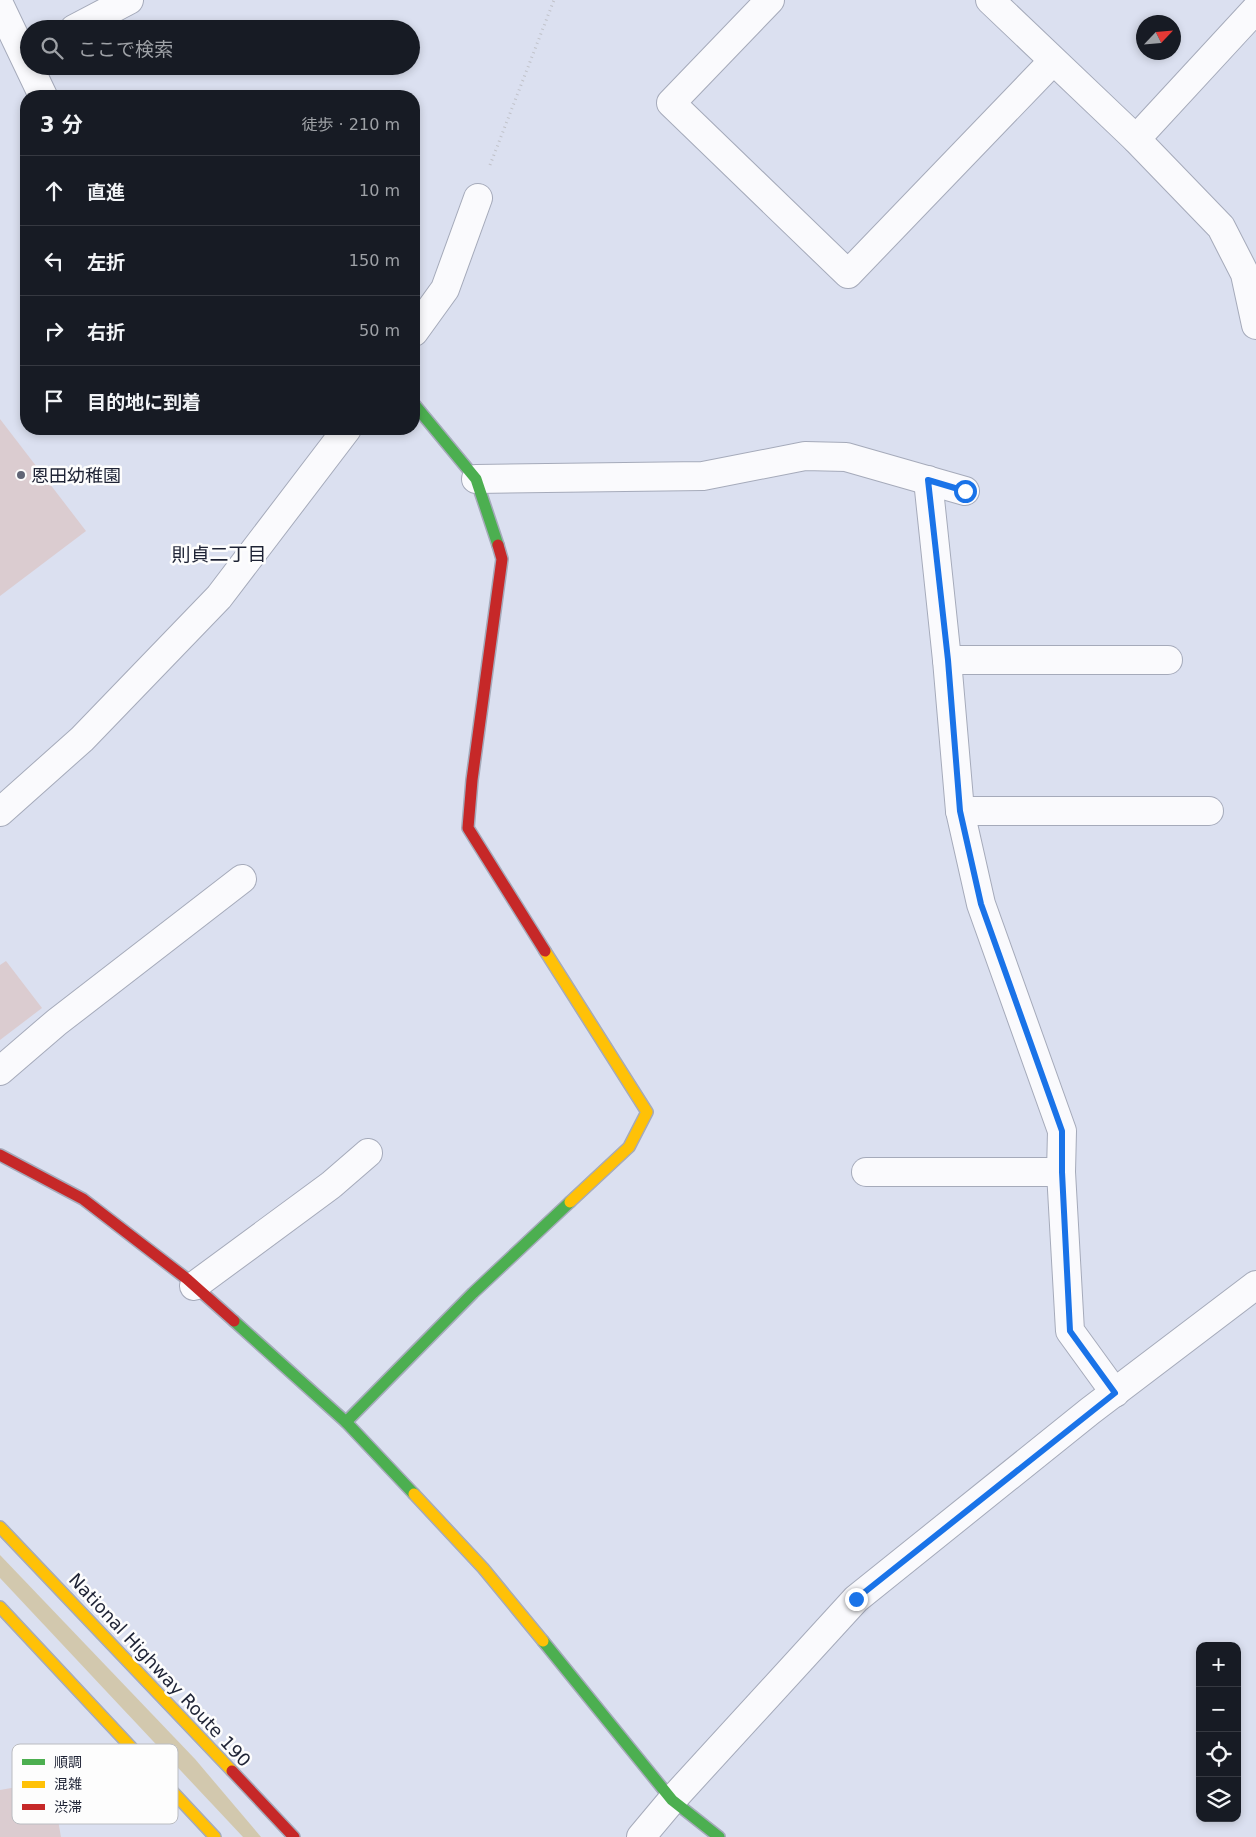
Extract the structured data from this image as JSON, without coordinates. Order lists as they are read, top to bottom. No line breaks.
{"streets":{"main road":["National Highway Route 190"]},"districts":["則貞二丁目"],"places":["恩田幼稚園"],"legend":["順調","混雑","渋滞"],"north":"top right","page":{"search":"ここで検索","heading":["3 分","徒歩 · 210 m"],"list":[["直進","10 m"],["左折","150 m"],["右折","50 m"],"目的地に到着"],"map_buttons":["+","−"]}}
